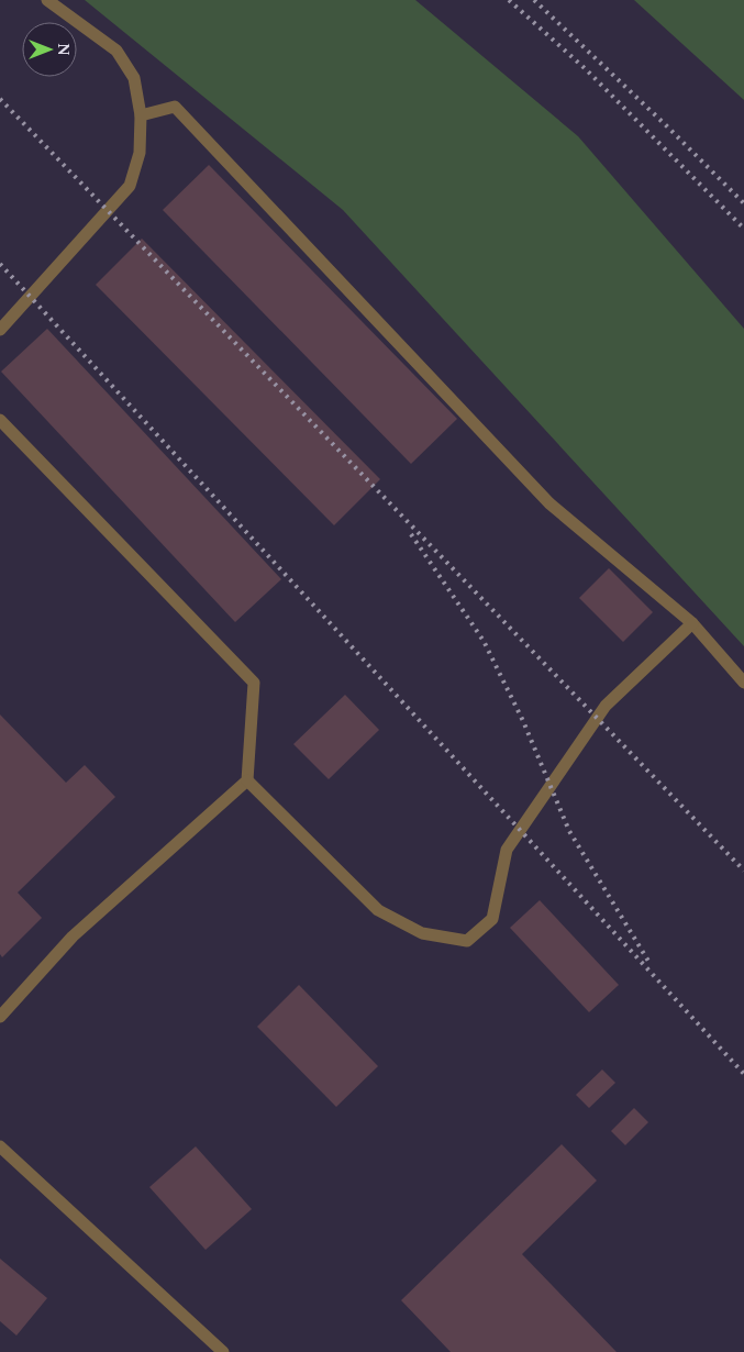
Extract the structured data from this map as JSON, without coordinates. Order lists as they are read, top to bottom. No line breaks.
{"north":"right"}
